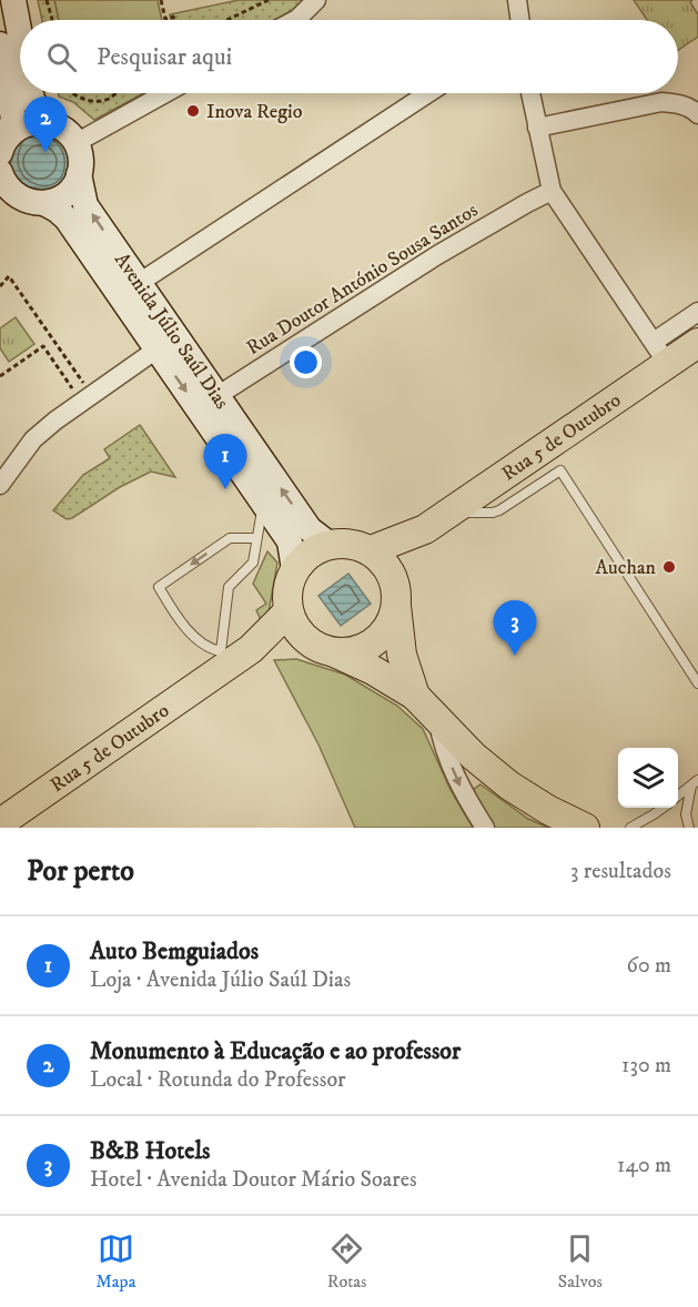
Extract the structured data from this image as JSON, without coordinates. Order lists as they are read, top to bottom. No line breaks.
{"streets":{"main road":["Avenida Júlio Saúl Dias","Rua 5 de Outubro"],"street":["Rua Doutor António Sousa Santos"]},"crossings":[["Rua Doutor António Sousa Santos","Avenida Júlio Saúl Dias"],["Avenida Júlio Saúl Dias","Rua 5 de Outubro"]],"places":["Inova Regio","Auchan"],"page":{"search":"Pesquisar aqui","pins":["2","1","3"],"heading":["Por perto","3 resultados"],"list":[{"mark":"1","name":"Auto Bemguiados","note":"Loja · Avenida Júlio Saúl Dias","value":"60 m"},{"mark":"2","name":"Monumento à Educação e ao professor","note":"Local · Rotunda do Professor","value":"130 m"},{"mark":"3","name":"B&B Hotels","note":"Hotel · Avenida Doutor Mário Soares","value":"140 m"}],"nav":["Mapa","Rotas","Salvos"]}}
